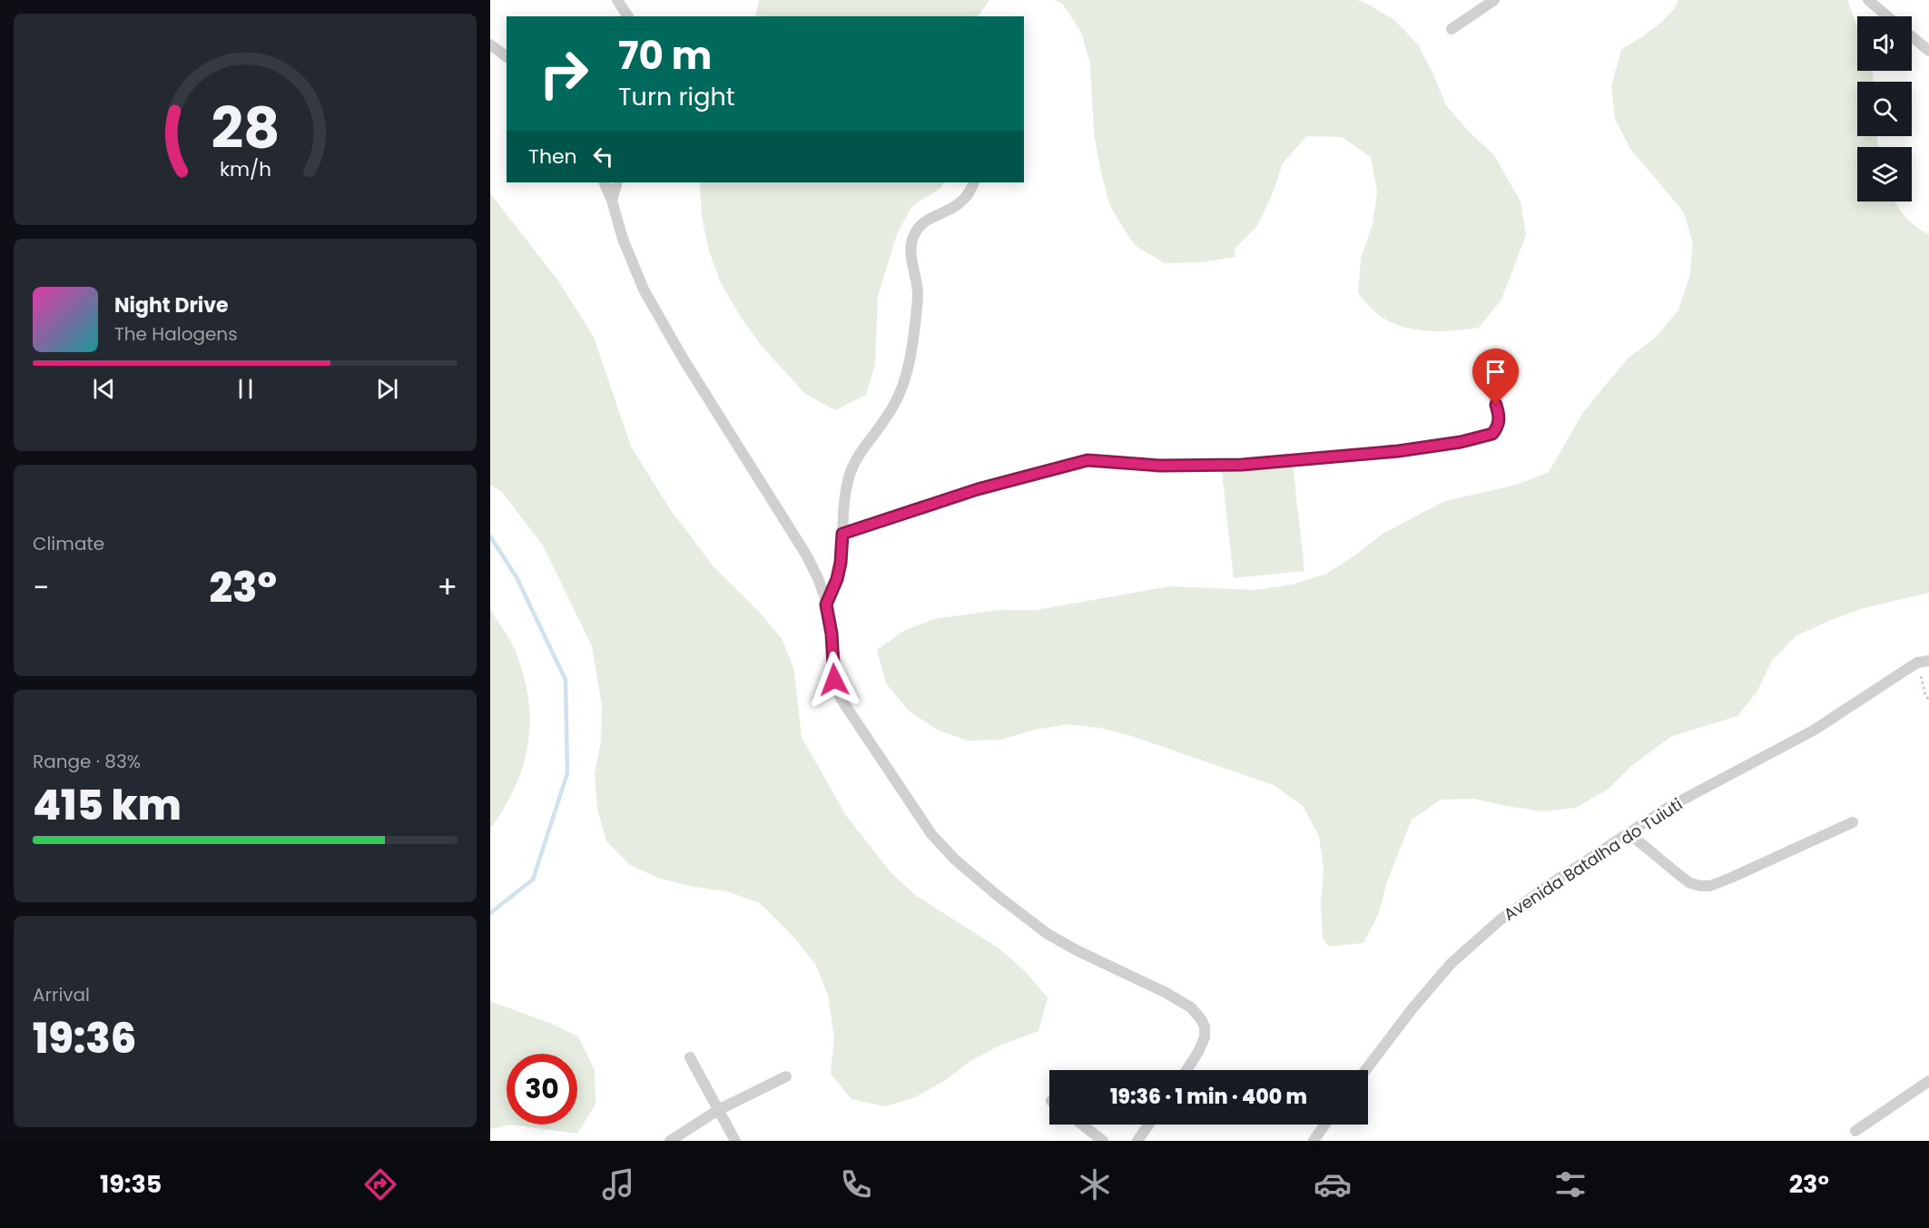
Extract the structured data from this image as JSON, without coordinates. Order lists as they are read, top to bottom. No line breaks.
{"streets":{"street":["Avenida Batalha do Tuiuti"]},"page":{"turn":["70 m","Turn right"],"then":"Then","song":["Night Drive","The Halogens"],"tile":["Climate",["Range · 83%","415 km"],["Arrival","19:36"]],"heat":["−","23°","+"],"limit":"30","trip":"19:36 · 1 min · 400 m","tabs":["19:35","23°"],"gauge":["28","km/h"]}}
